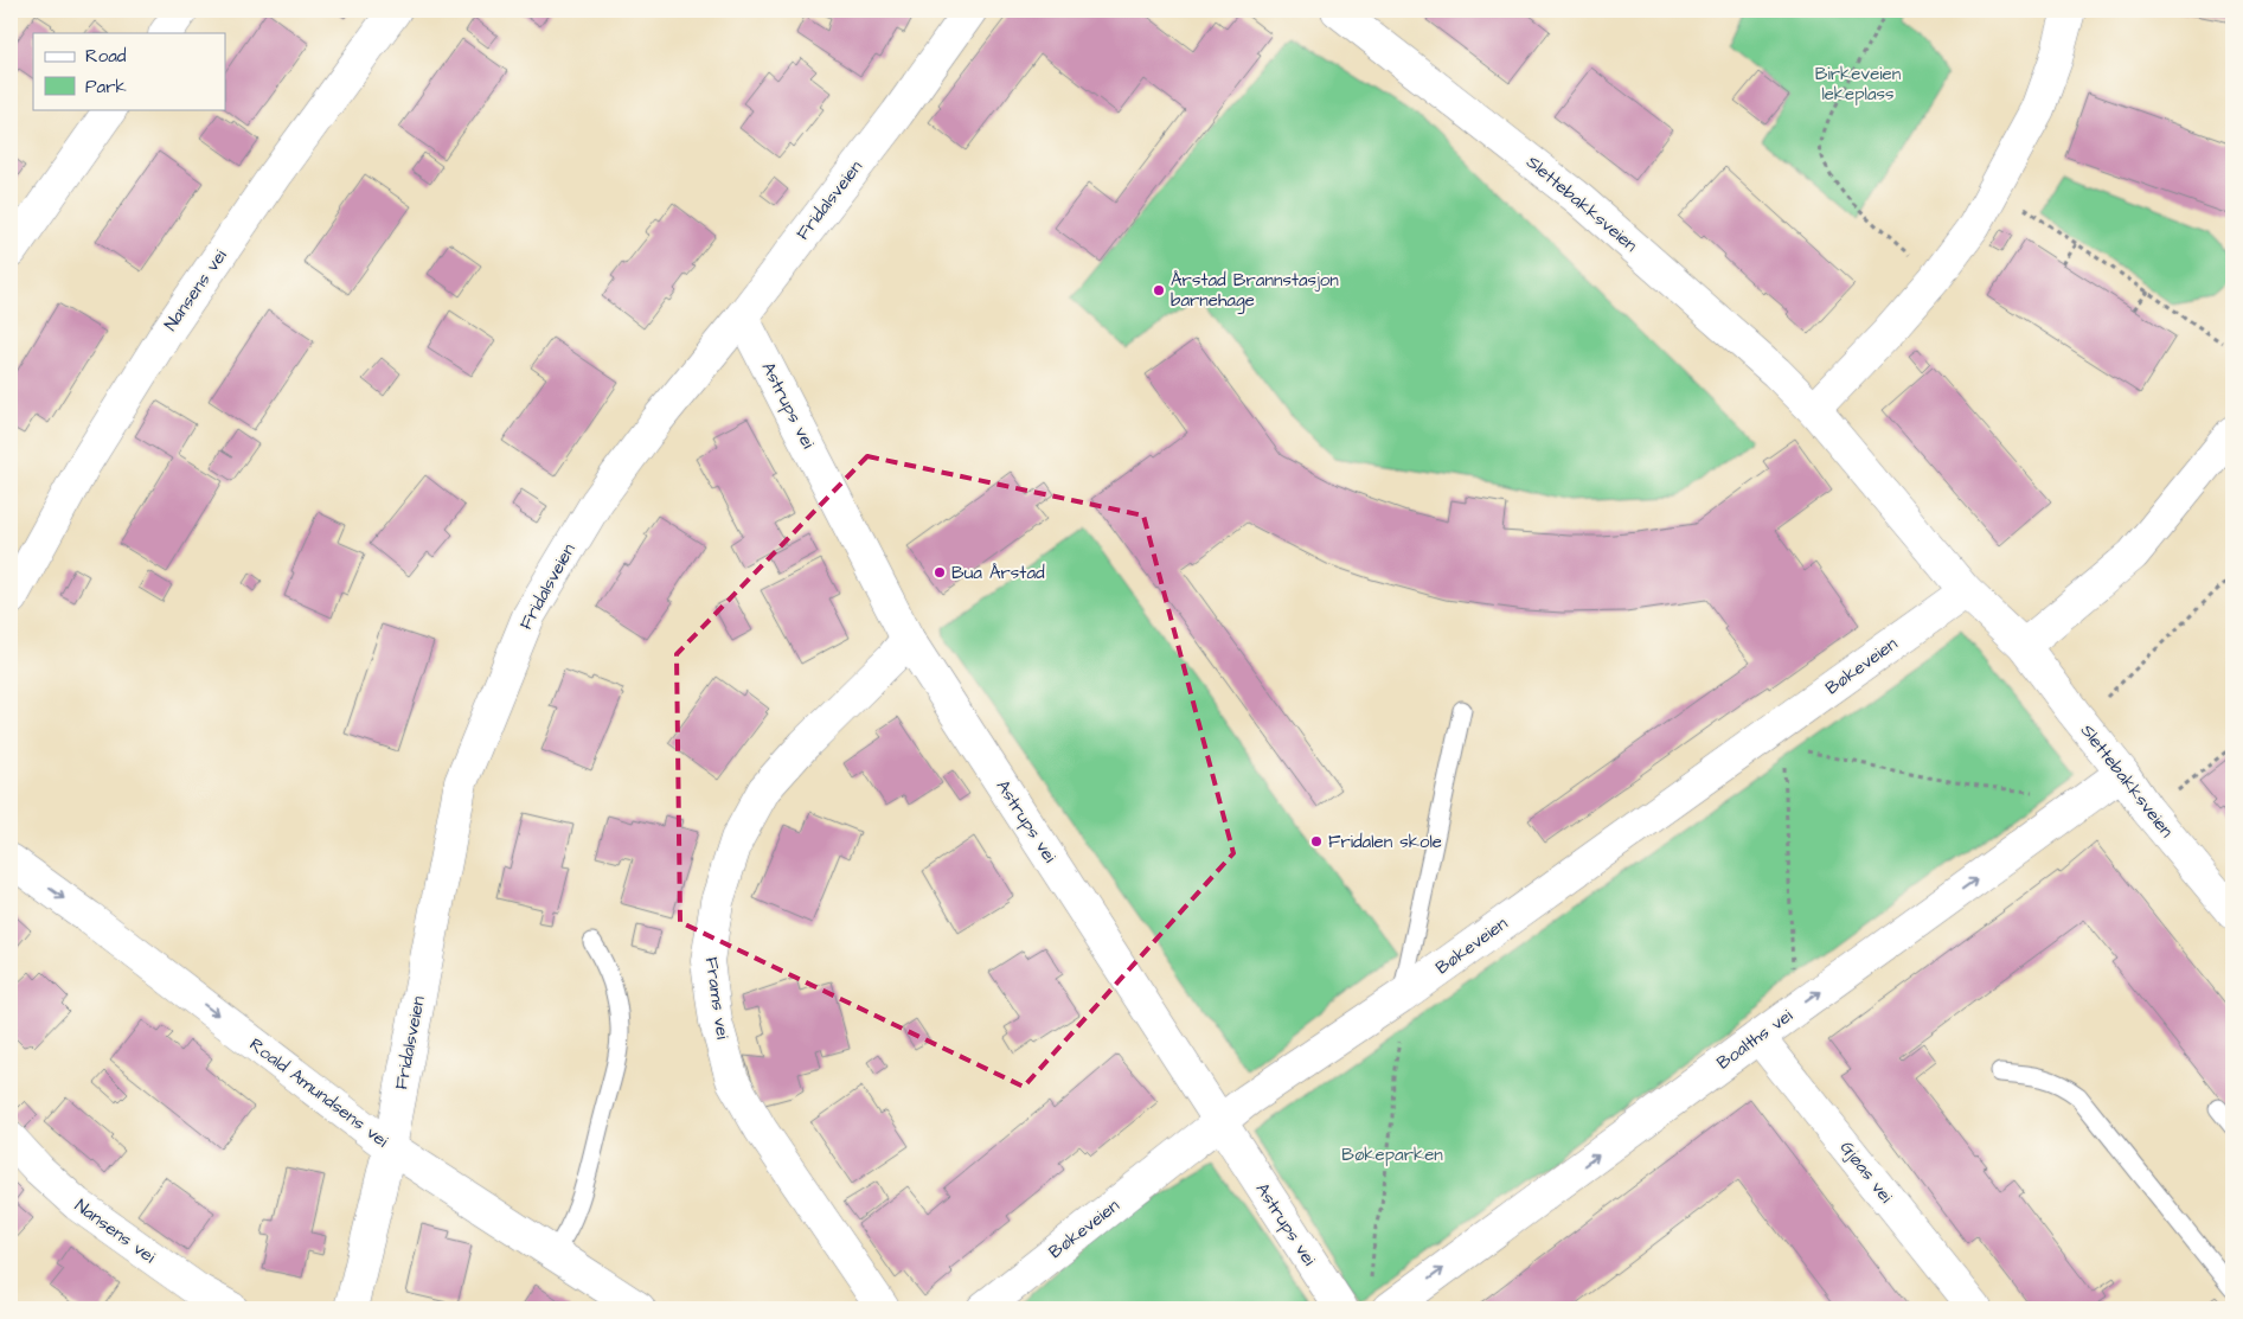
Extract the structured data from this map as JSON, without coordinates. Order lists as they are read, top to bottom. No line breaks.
{"streets":{"street":["Fridalsveien","Slettebakksveien","Nansens vei","Astrups vei","Bøkeveien","Frams vei","Boalths vei","Roald Amundsens vei","Gjøas vei"]},"crossings":[["Fridalsveien","Astrups vei"],["Fridalsveien","Roald Amundsens vei"],["Slettebakksveien","Bøkeveien"],["Slettebakksveien","Boalths vei"],["Astrups vei","Bøkeveien"],["Astrups vei","Frams vei"],["Boalths vei","Gjøas vei"]],"one_way":["Boalths vei","Roald Amundsens vei"],"parks":["Birkeveien lekeplass","Bøkeparken"],"places":["Årstad Brannstasjon barnehage","Bua Årstad","Fridalen skole"],"legend":["Road","Park"]}
